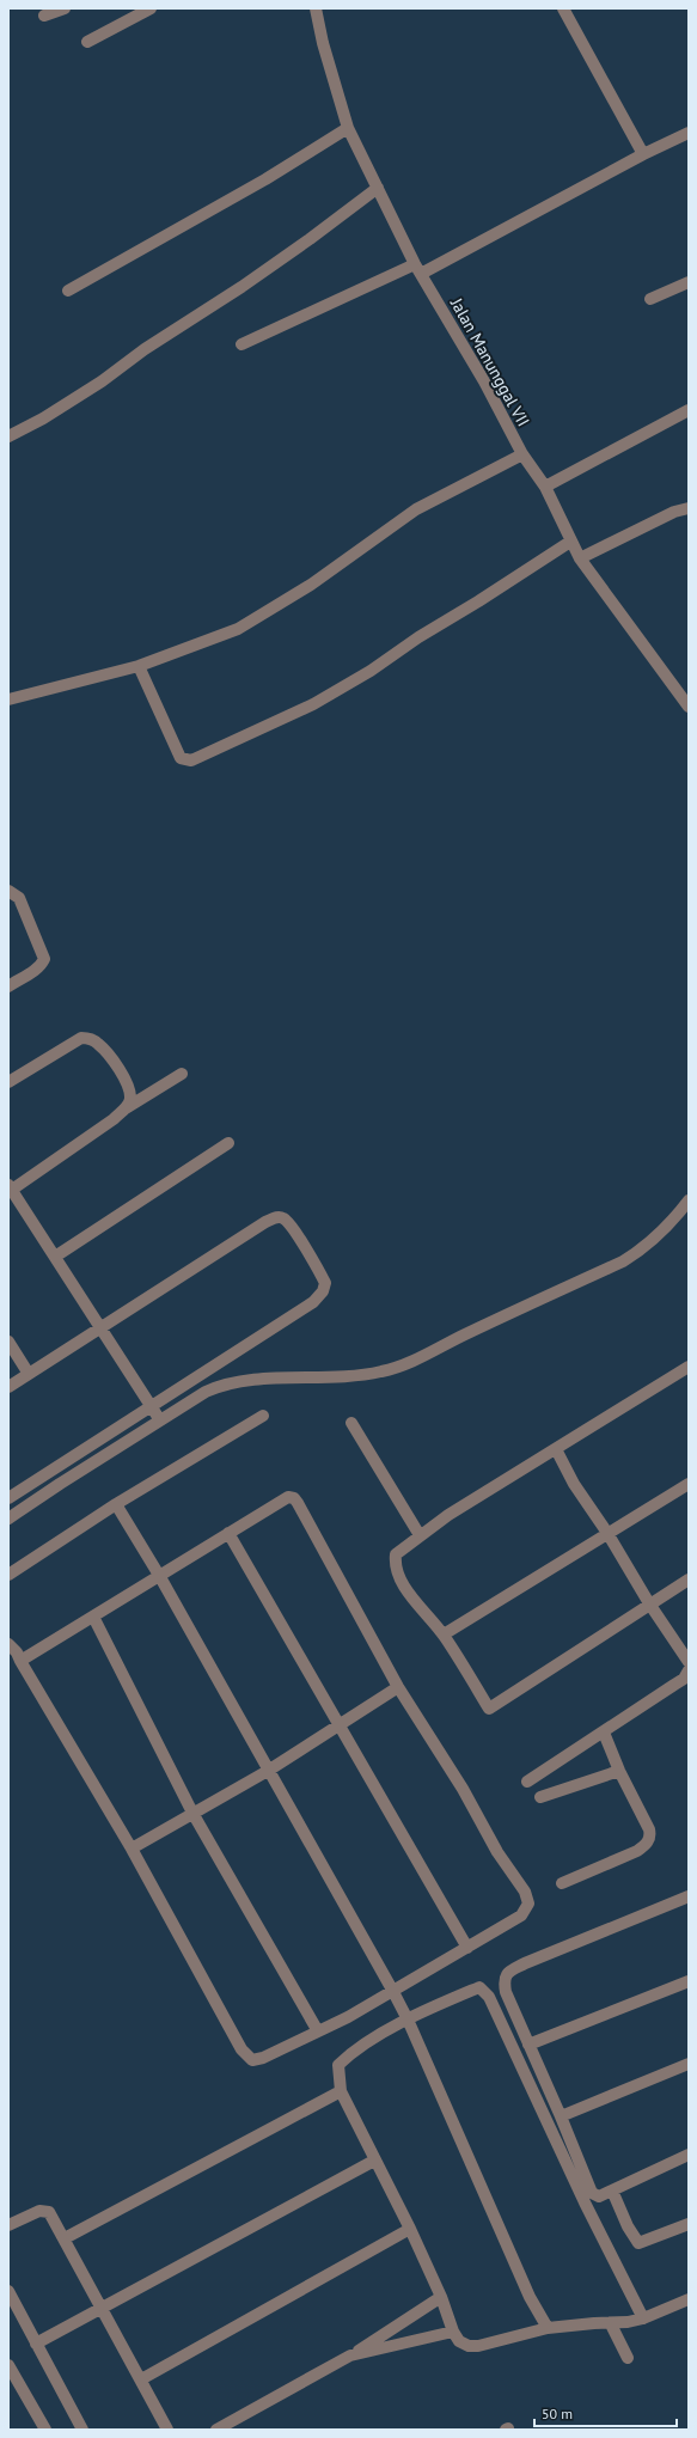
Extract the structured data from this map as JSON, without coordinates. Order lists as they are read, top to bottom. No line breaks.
{"streets":{"street":["Jalan Manunggal VII"]},"scale_bar":"50 m"}
